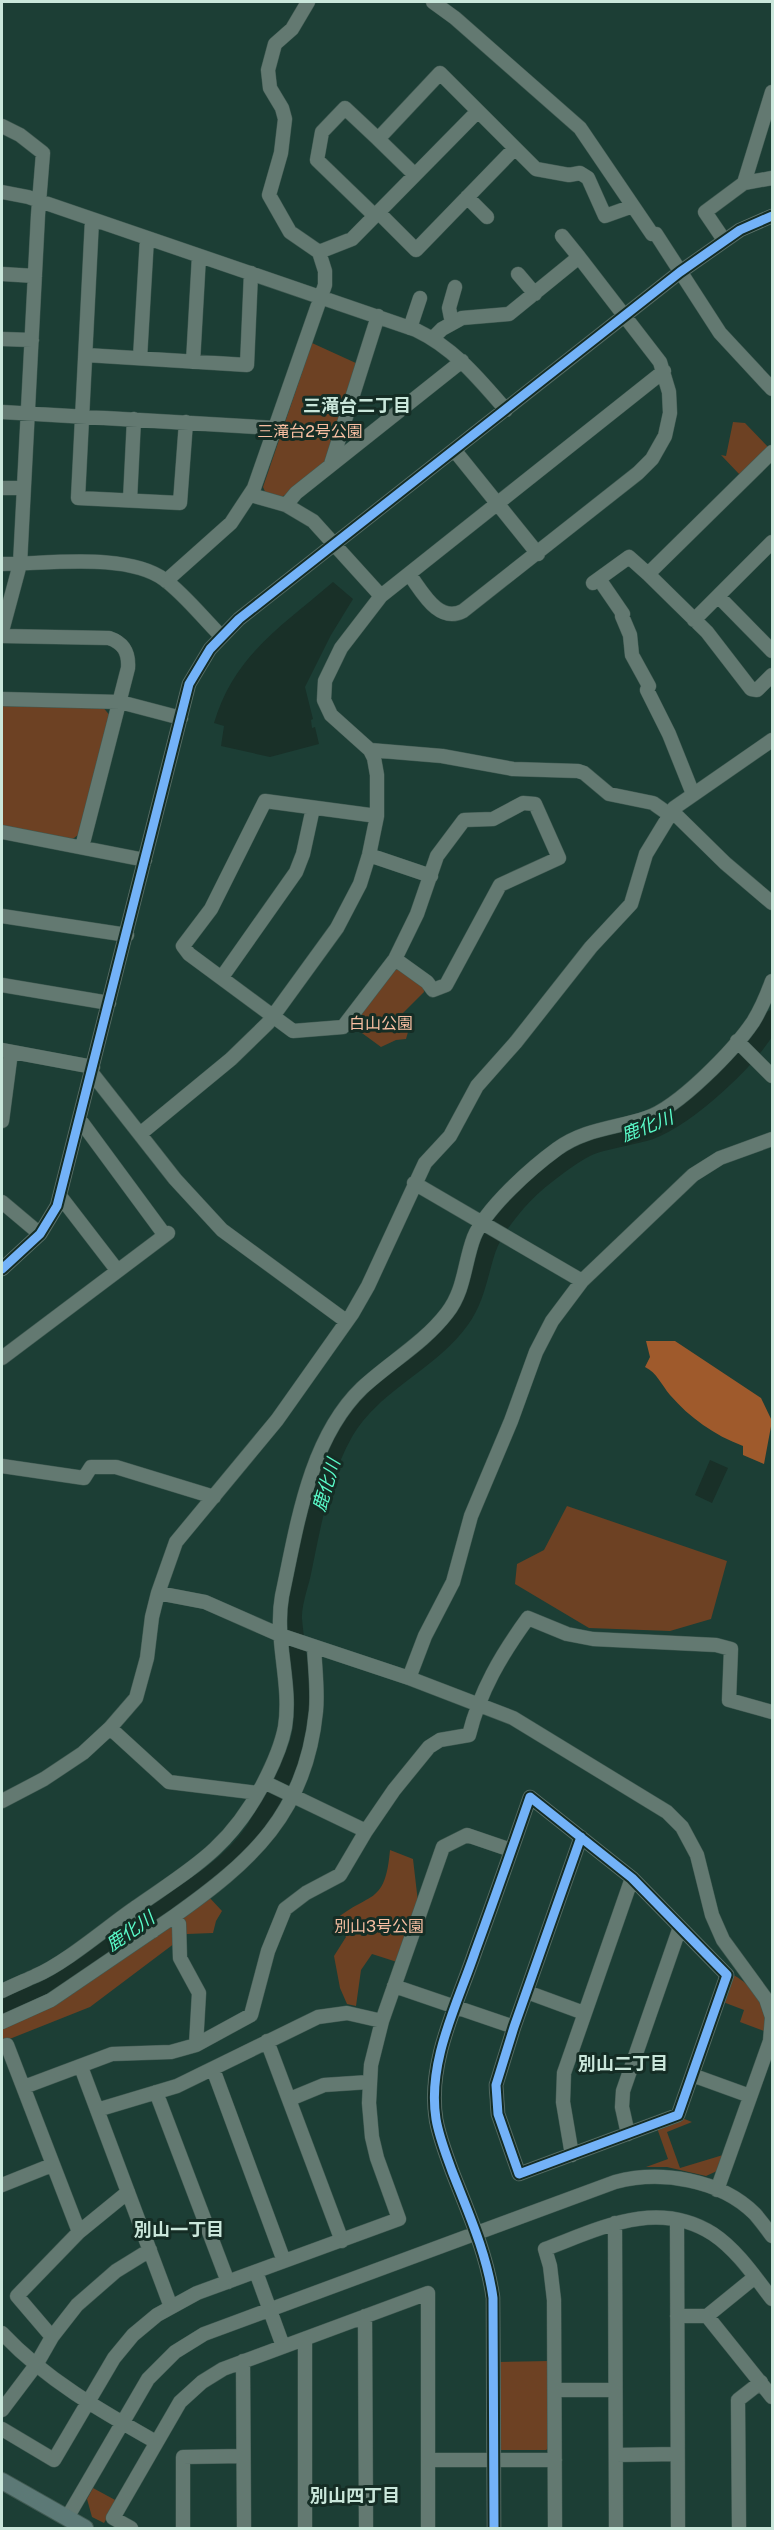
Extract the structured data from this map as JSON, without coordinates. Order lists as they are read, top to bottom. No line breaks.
{"districts":["三滝台二丁目","別山二丁目","別山一丁目","別山四丁目"],"water":["鹿化川"],"parks":["三滝台2号公園","白山公園","別山3号公園"]}
